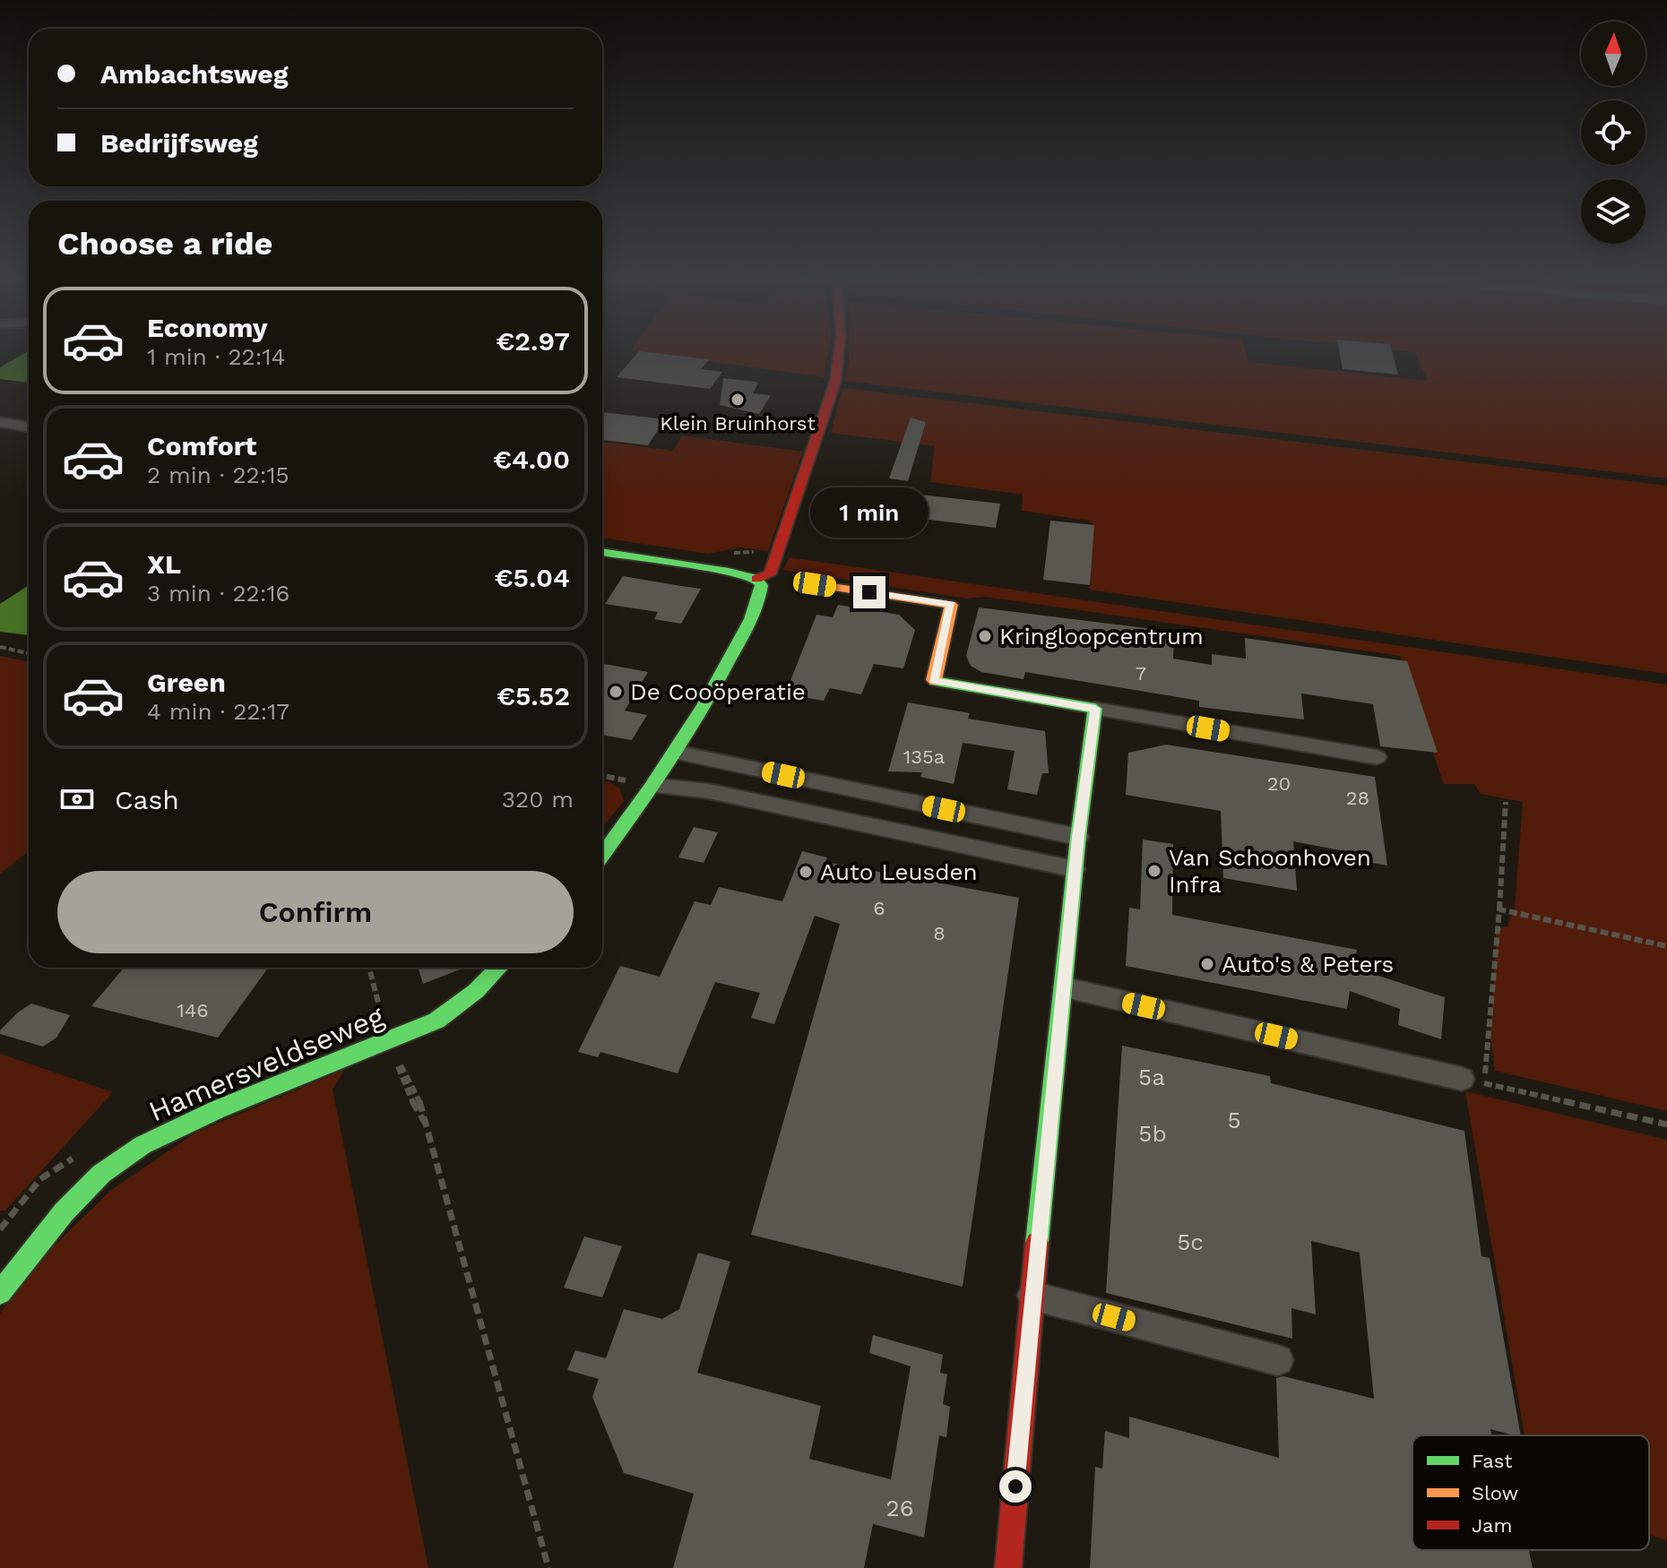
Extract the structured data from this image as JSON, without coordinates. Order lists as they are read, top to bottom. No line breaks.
{"streets":{"street":["Hamersveldseweg"]},"places":["Klein Bruinhorst","Kringloopcentrum","De Cooöperatie","Van Schoonhoven Infra","Auto Leusden","Auto's & Peters"],"house_numbers":["7","135a","20","28","6","8","146","5a","5","5b","5c","26"],"legend":["Fast","Slow","Jam"],"north":"top","page":{"banner":["Ambachtsweg","Bedrijfsweg"],"heading":"Choose a ride","list":[{"name":"Economy","note":"1 min · 22:14","value":"€2.97"},{"name":"Comfort","note":"2 min · 22:15","value":"€4.00"},{"name":"XL","note":"3 min · 22:16","value":"€5.04"},{"name":"Green","note":"4 min · 22:17","value":"€5.52"}],"bubble":"1 min","pay":["Cash","320 m"],"buttons":"Confirm"}}
